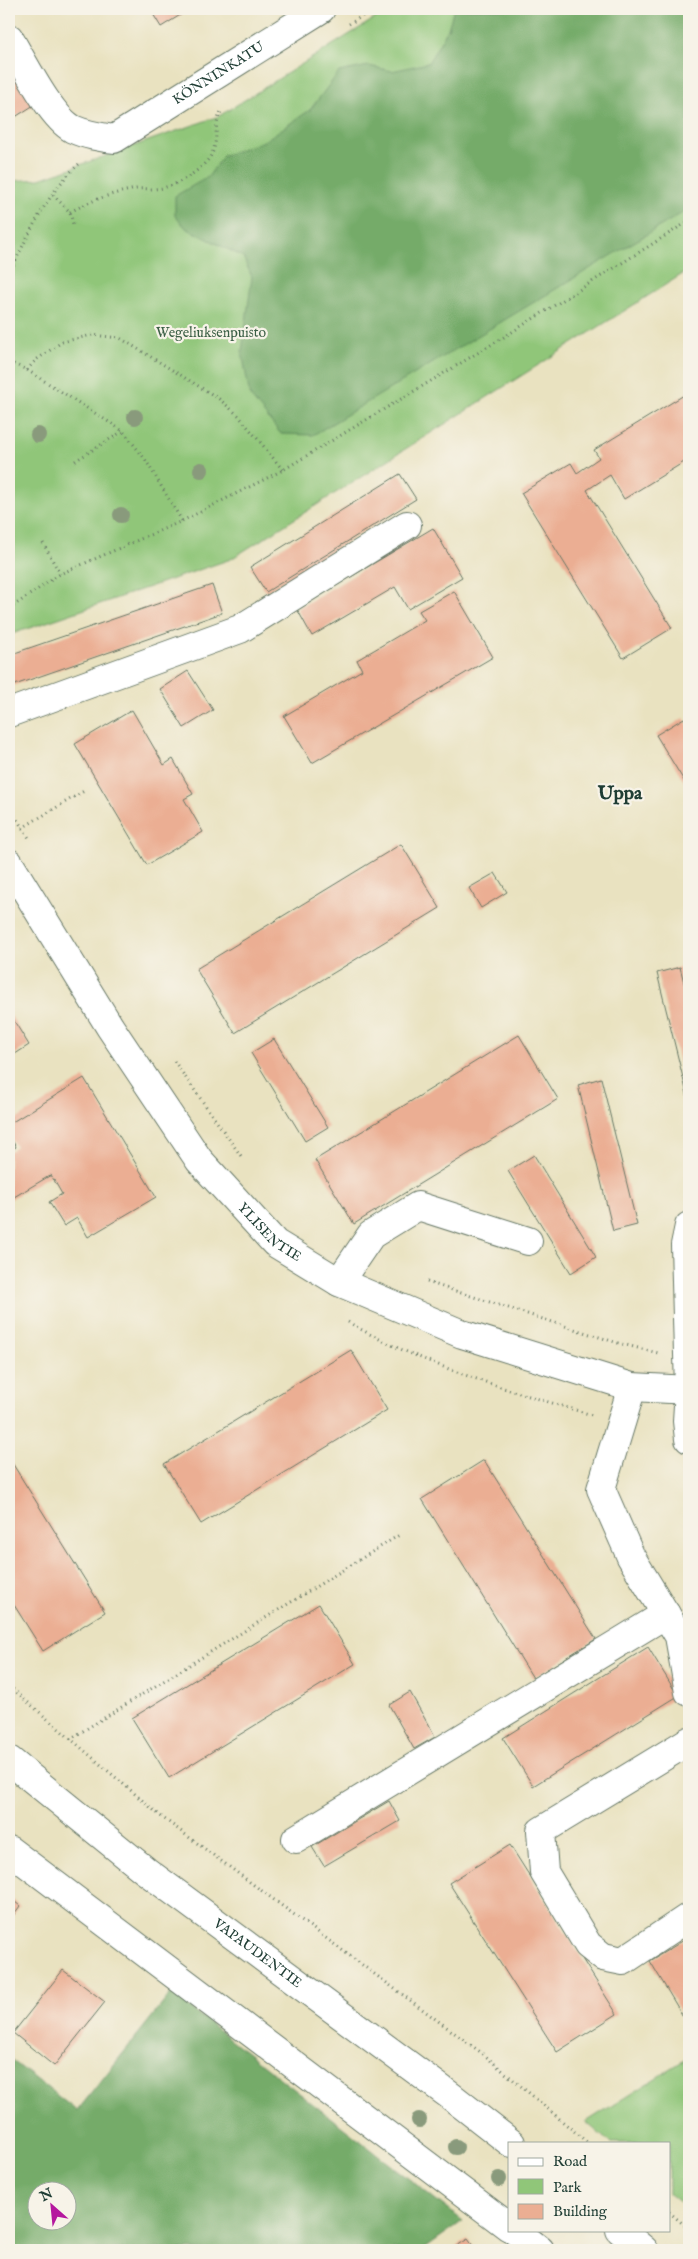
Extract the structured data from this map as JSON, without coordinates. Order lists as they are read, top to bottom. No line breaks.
{"streets":{"street":["KÖNNINKATU","YLISENTIE","VAPAUDENTIE"]},"districts":["Uppa"],"parks":["Wegeliuksenpuisto"],"legend":["Road","Park","Building"],"north":"top left"}
